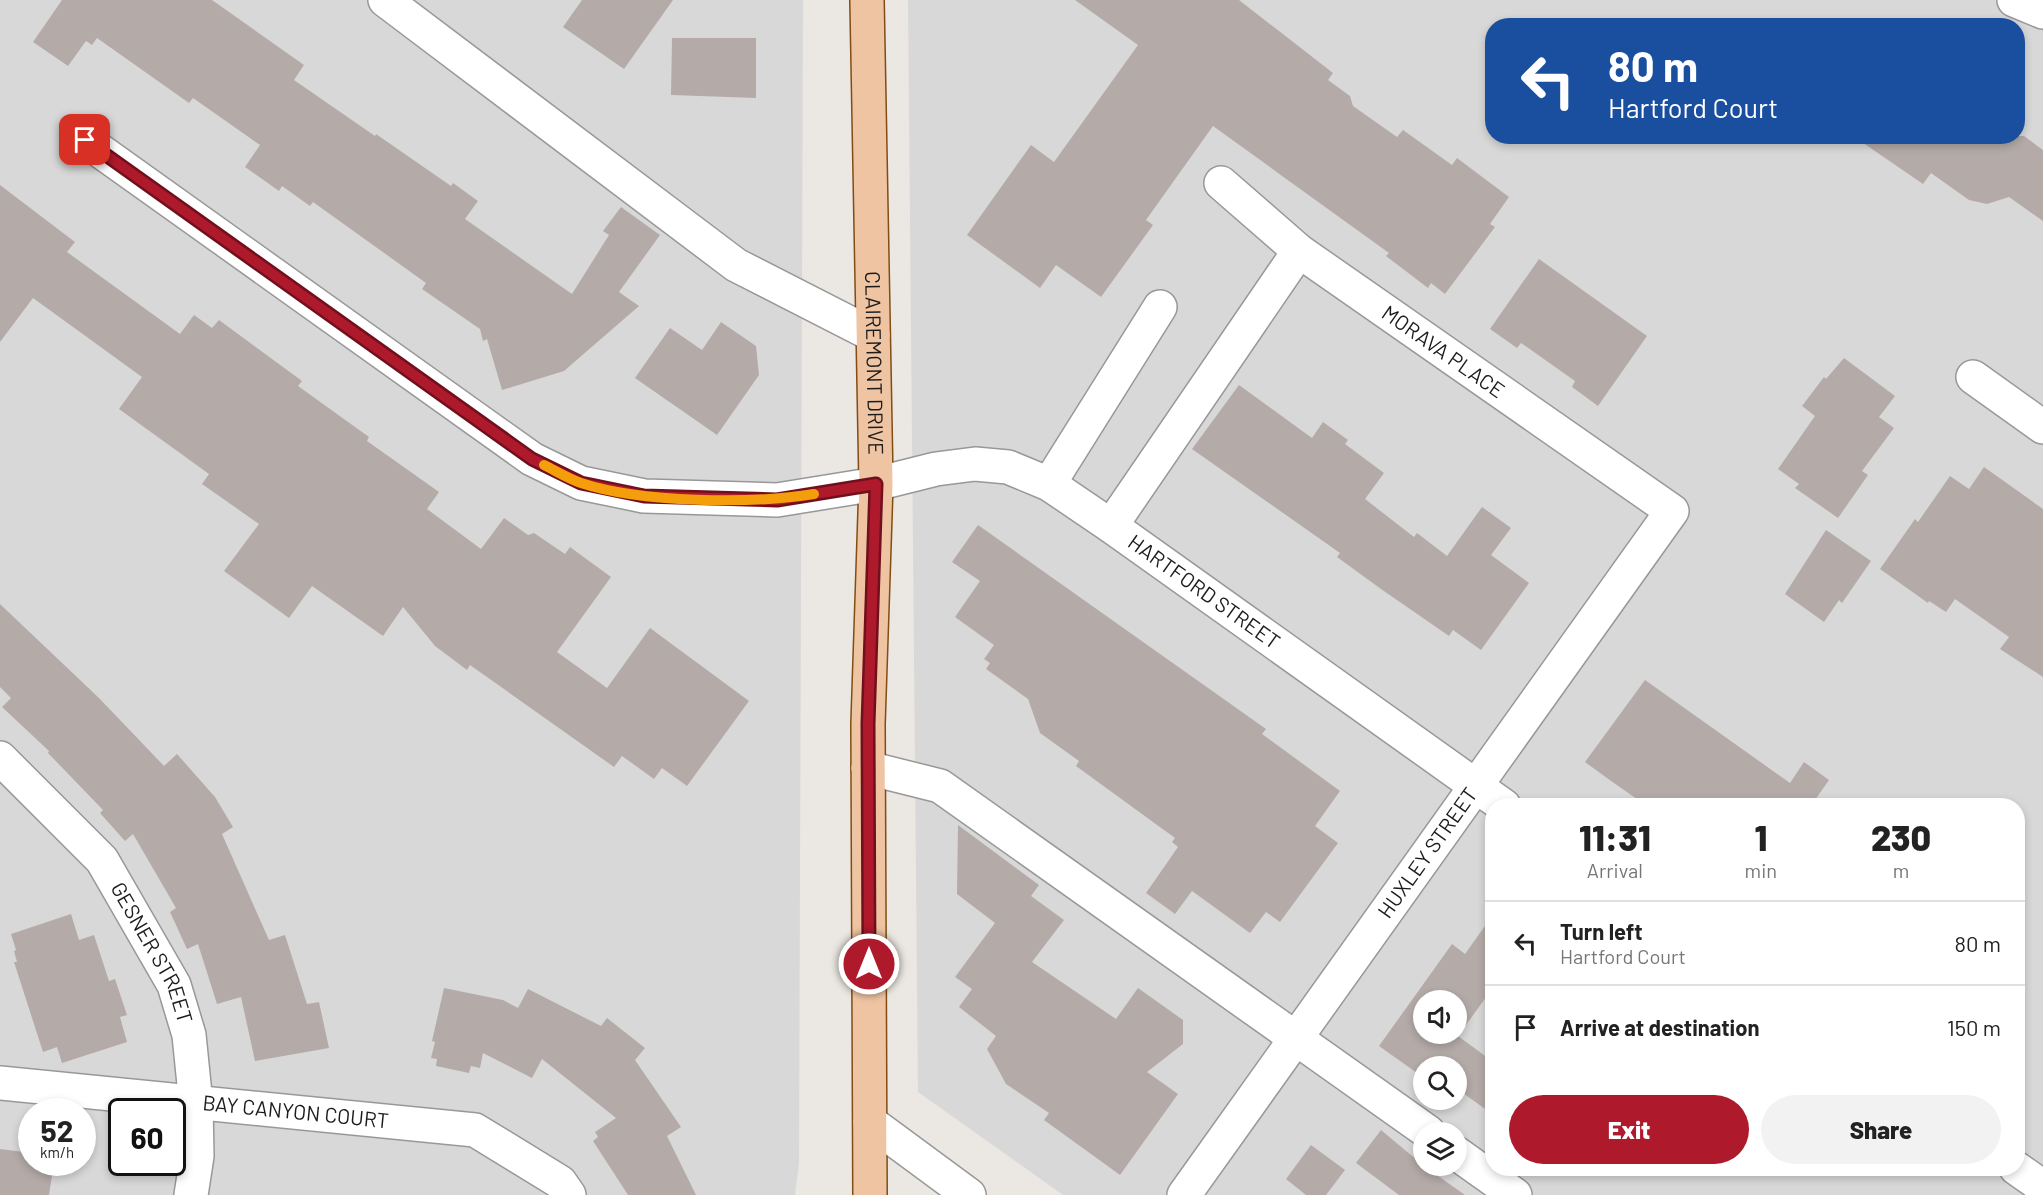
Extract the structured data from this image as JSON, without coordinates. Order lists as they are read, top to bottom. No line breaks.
{"streets":{"main road":["CLAIREMONT DRIVE"],"street":["MORAVA PLACE","HARTFORD STREET","HUXLEY STREET","GESNER STREET","BAY CANYON COURT"]},"crossings":[["MORAVA PLACE","HUXLEY STREET"],["CLAIREMONT DRIVE","HARTFORD STREET"],["HARTFORD STREET","HUXLEY STREET"],["GESNER STREET","BAY CANYON COURT"]],"page":{"turn":["80 m","Hartford Court"],"eta":["11:31","Arrival","1","min","230","m"],"list":[{"name":"Turn left","note":"Hartford Court","value":"80 m"},{"name":"Arrive at destination","value":"150 m"}],"buttons":["Exit","Share"],"speed":"52 km/h","limit":"60"}}
